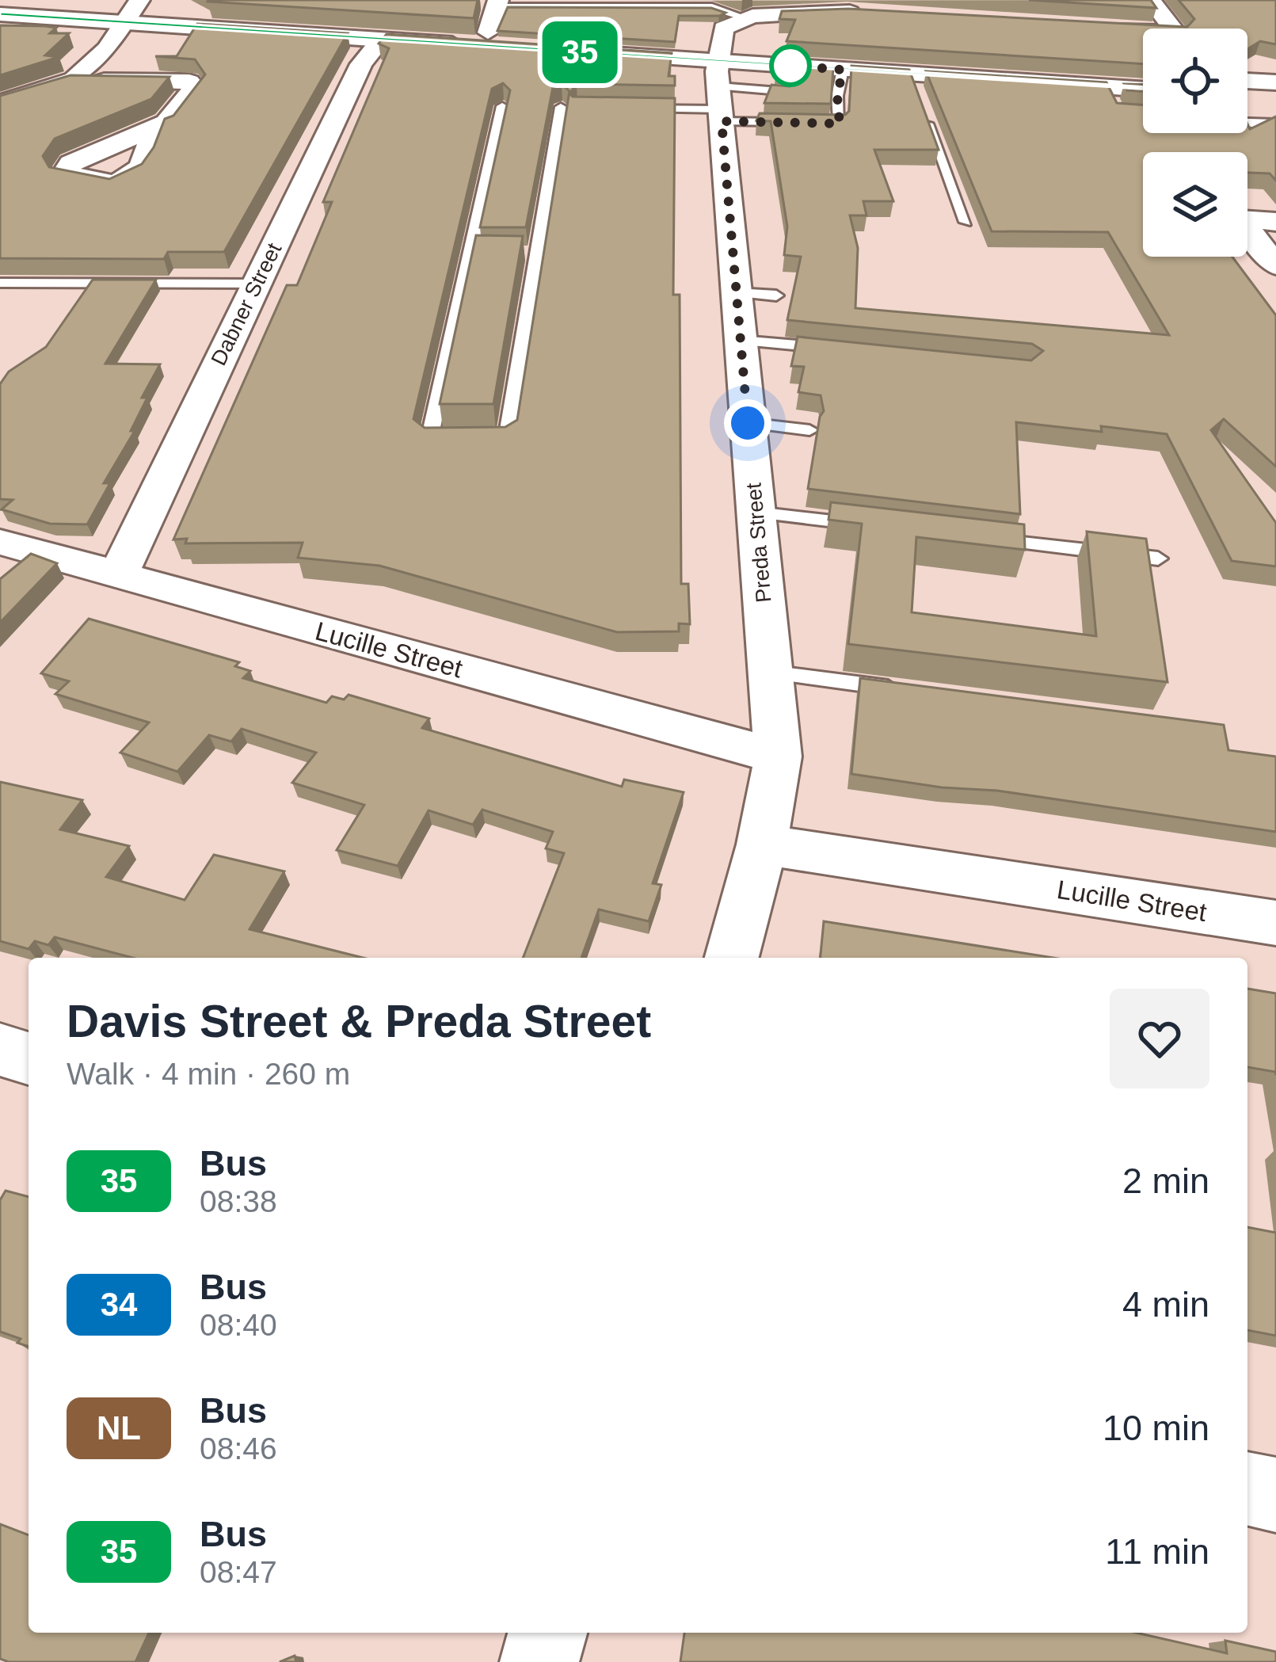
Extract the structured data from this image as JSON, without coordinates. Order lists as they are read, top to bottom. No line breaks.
{"streets":{"street":["Dabner Street","Preda Street","Lucille Street"]},"crossings":[["Dabner Street","Lucille Street"],["Preda Street","Lucille Street"]],"lines":["bus line 35"],"page":{"on_map":"35","heading":["Davis Street & Preda Street","Walk · 4 min · 260 m"],"list":[{"mark":"35","name":"Bus","note":"08:38","value":"2 min"},{"mark":"34","name":"Bus","note":"08:40","value":"4 min"},{"mark":"NL","name":"Bus","note":"08:46","value":"10 min"},{"mark":"35","name":"Bus","note":"08:47","value":"11 min"}]}}
